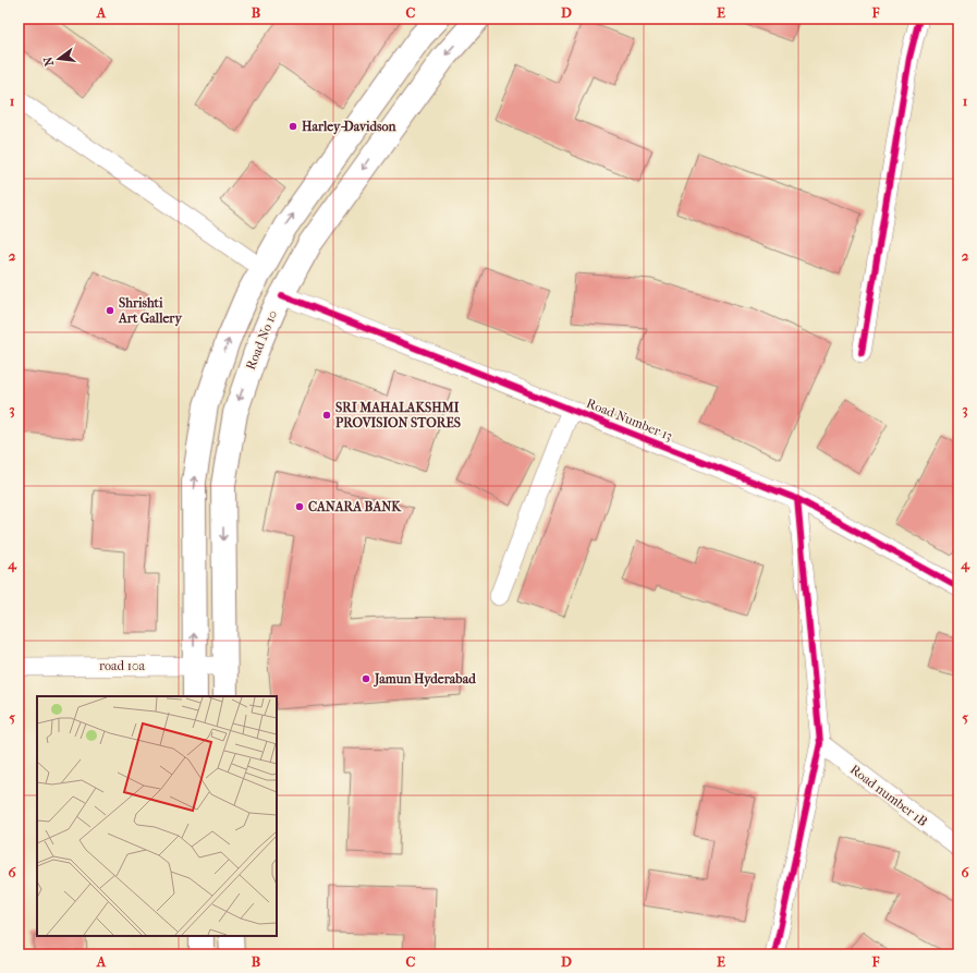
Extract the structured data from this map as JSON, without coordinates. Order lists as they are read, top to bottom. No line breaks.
{"streets":{"main road":["Road No 10"],"street":["Road Number 13","road 10a","Road number 1B"]},"crossings":[["Road No 10","Road Number 13"],["Road No 10","road 10a"]],"places":["Harley-Davidson","Shrishti Art Gallery","SRI MAHALAKSHMI PROVISION STORES","CANARA BANK","Jamun Hyderabad"],"north":"left","grid":{"columns":["A","B","C","D","E","F"],"rows":["1","2","3","4","5","6"]}}
